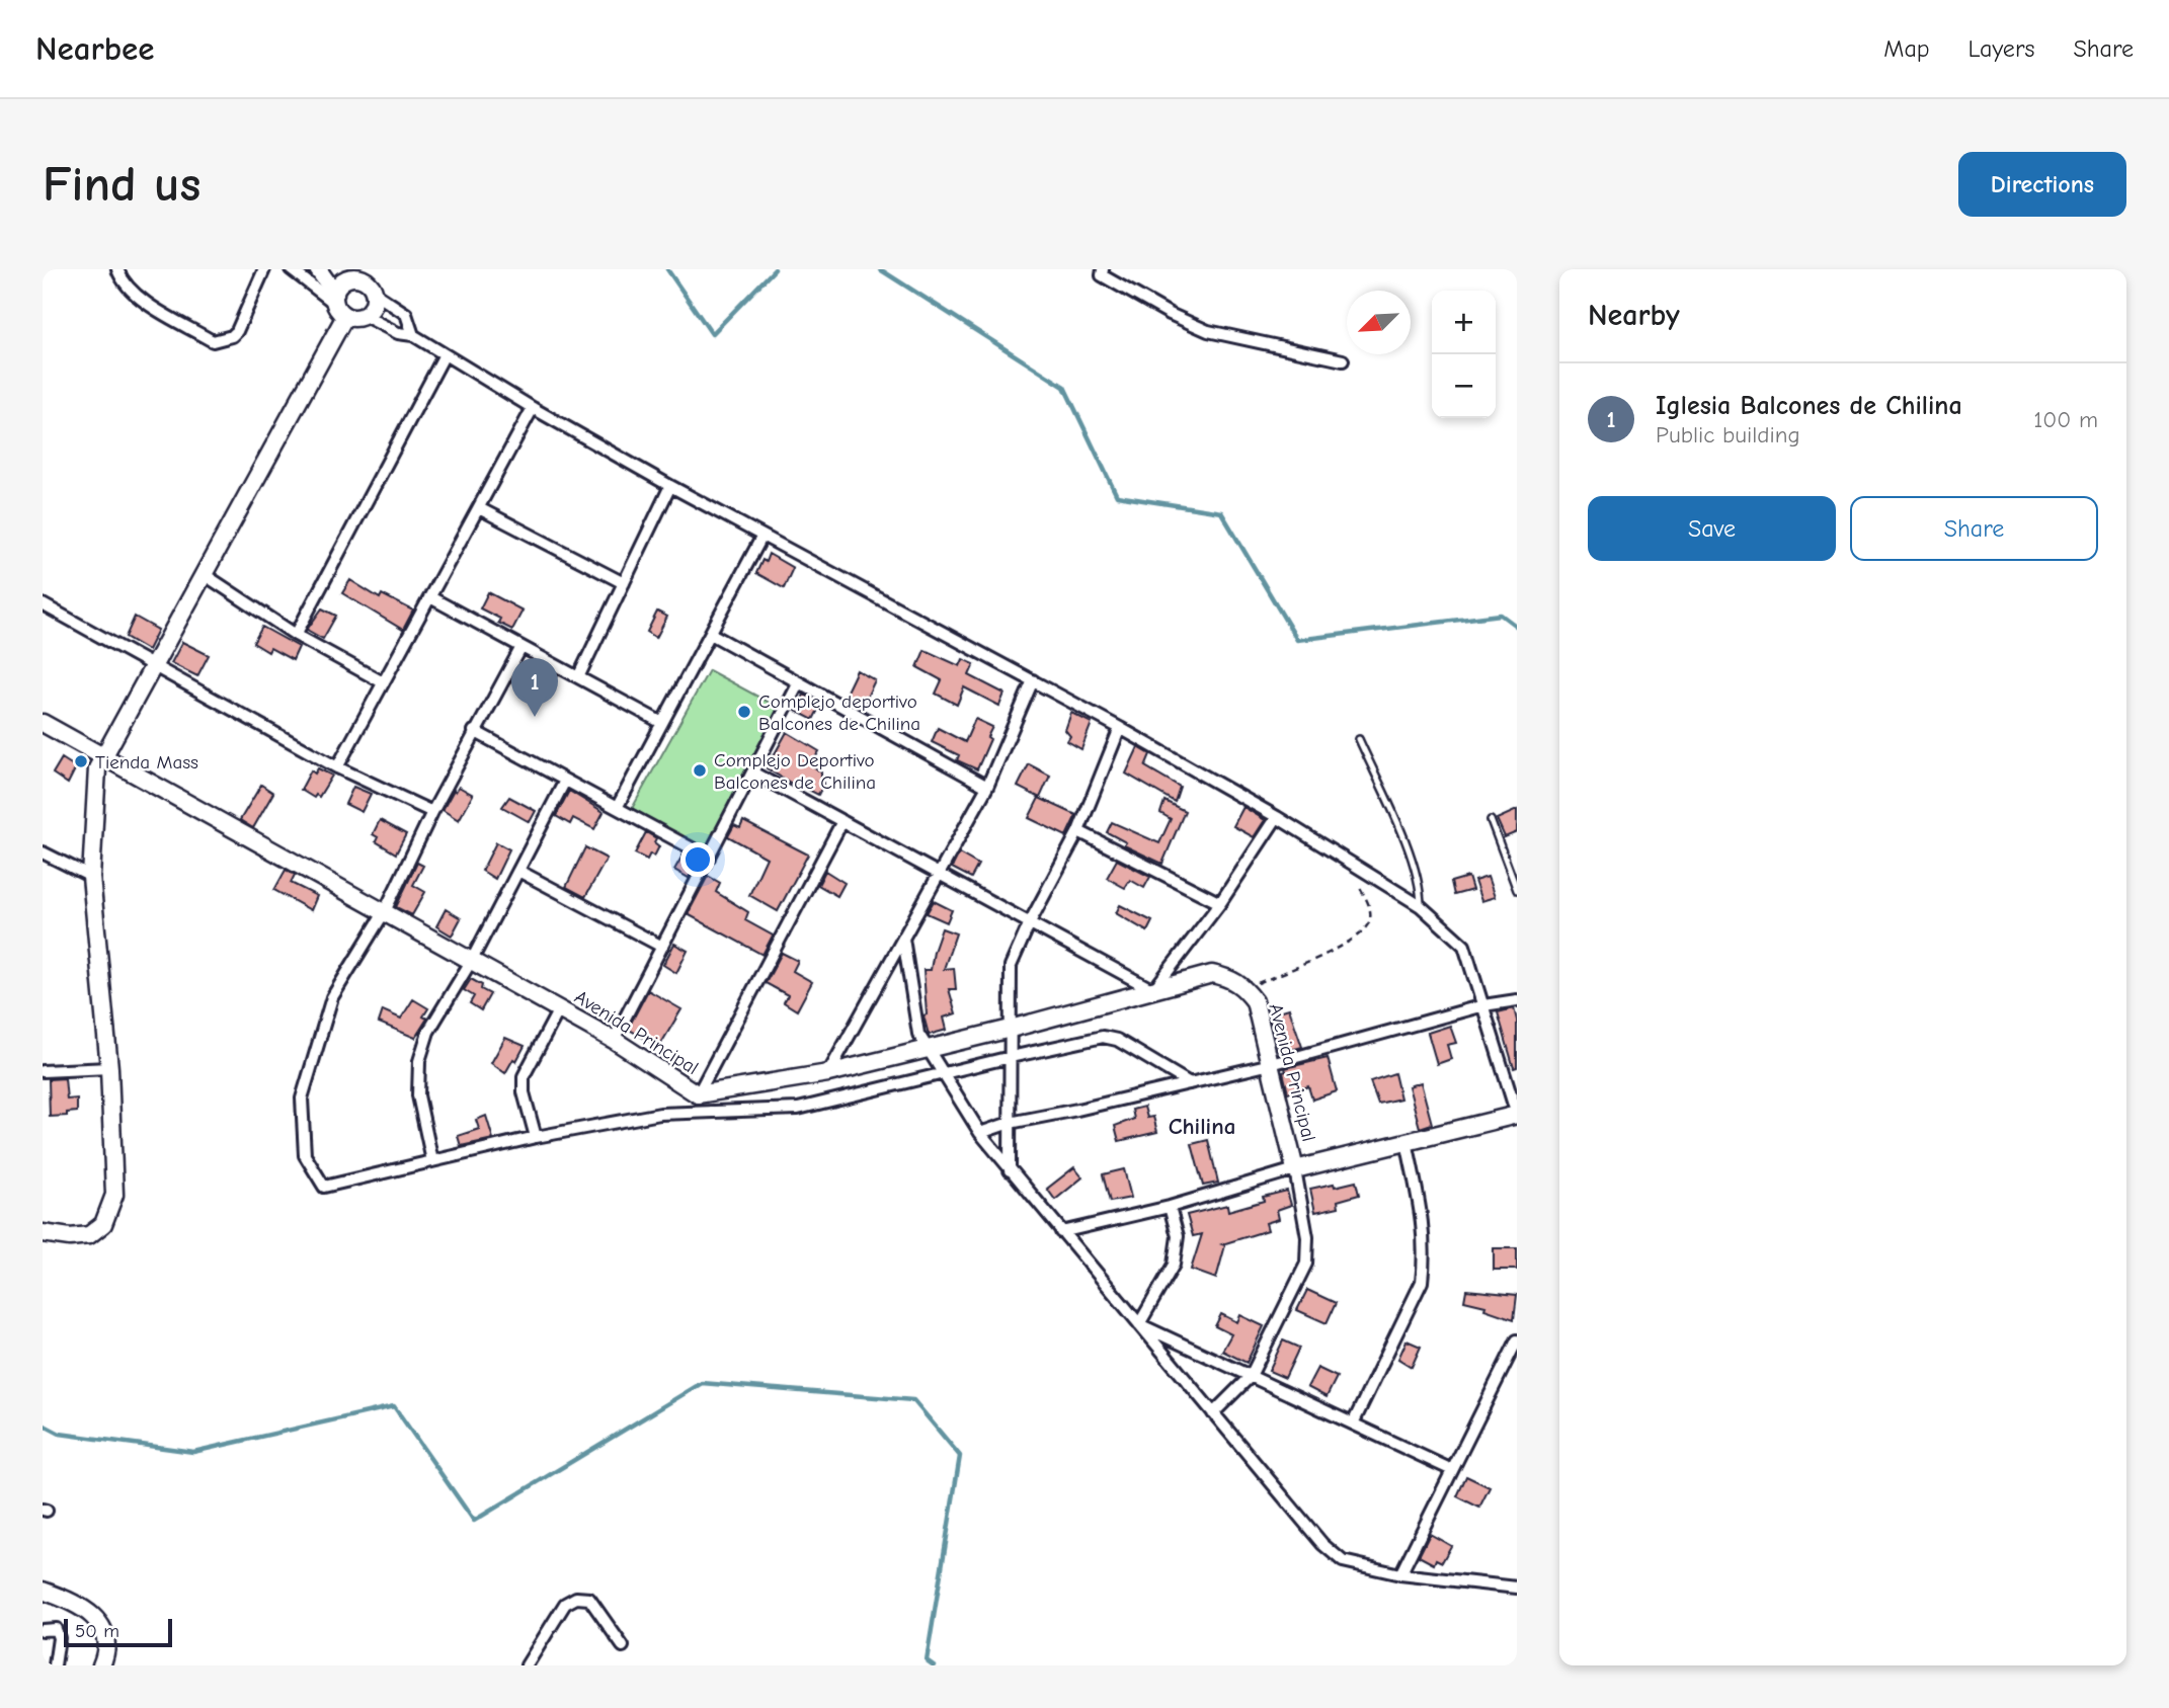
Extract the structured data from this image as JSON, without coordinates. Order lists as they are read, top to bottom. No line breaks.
{"streets":{"street":["Avenida Principal"]},"districts":["Chilina"],"places":["Complejo deportivo Balcones de Chilina","Tienda Mass","Complejo Deportivo Balcones de Chilina"],"scale_bar":"50 m","north":"bottom left","page":{"header":"Nearbee","nav":["Map","Layers","Share"],"buttons":["Directions",["Save","Share"]],"title":"Find us","heading":"Nearby","map_buttons":["+","−"],"list":[{"mark":"1","name":"Iglesia Balcones de Chilina","note":"Public building","value":"100 m"}],"pins":"1","scale":"50 m"}}
